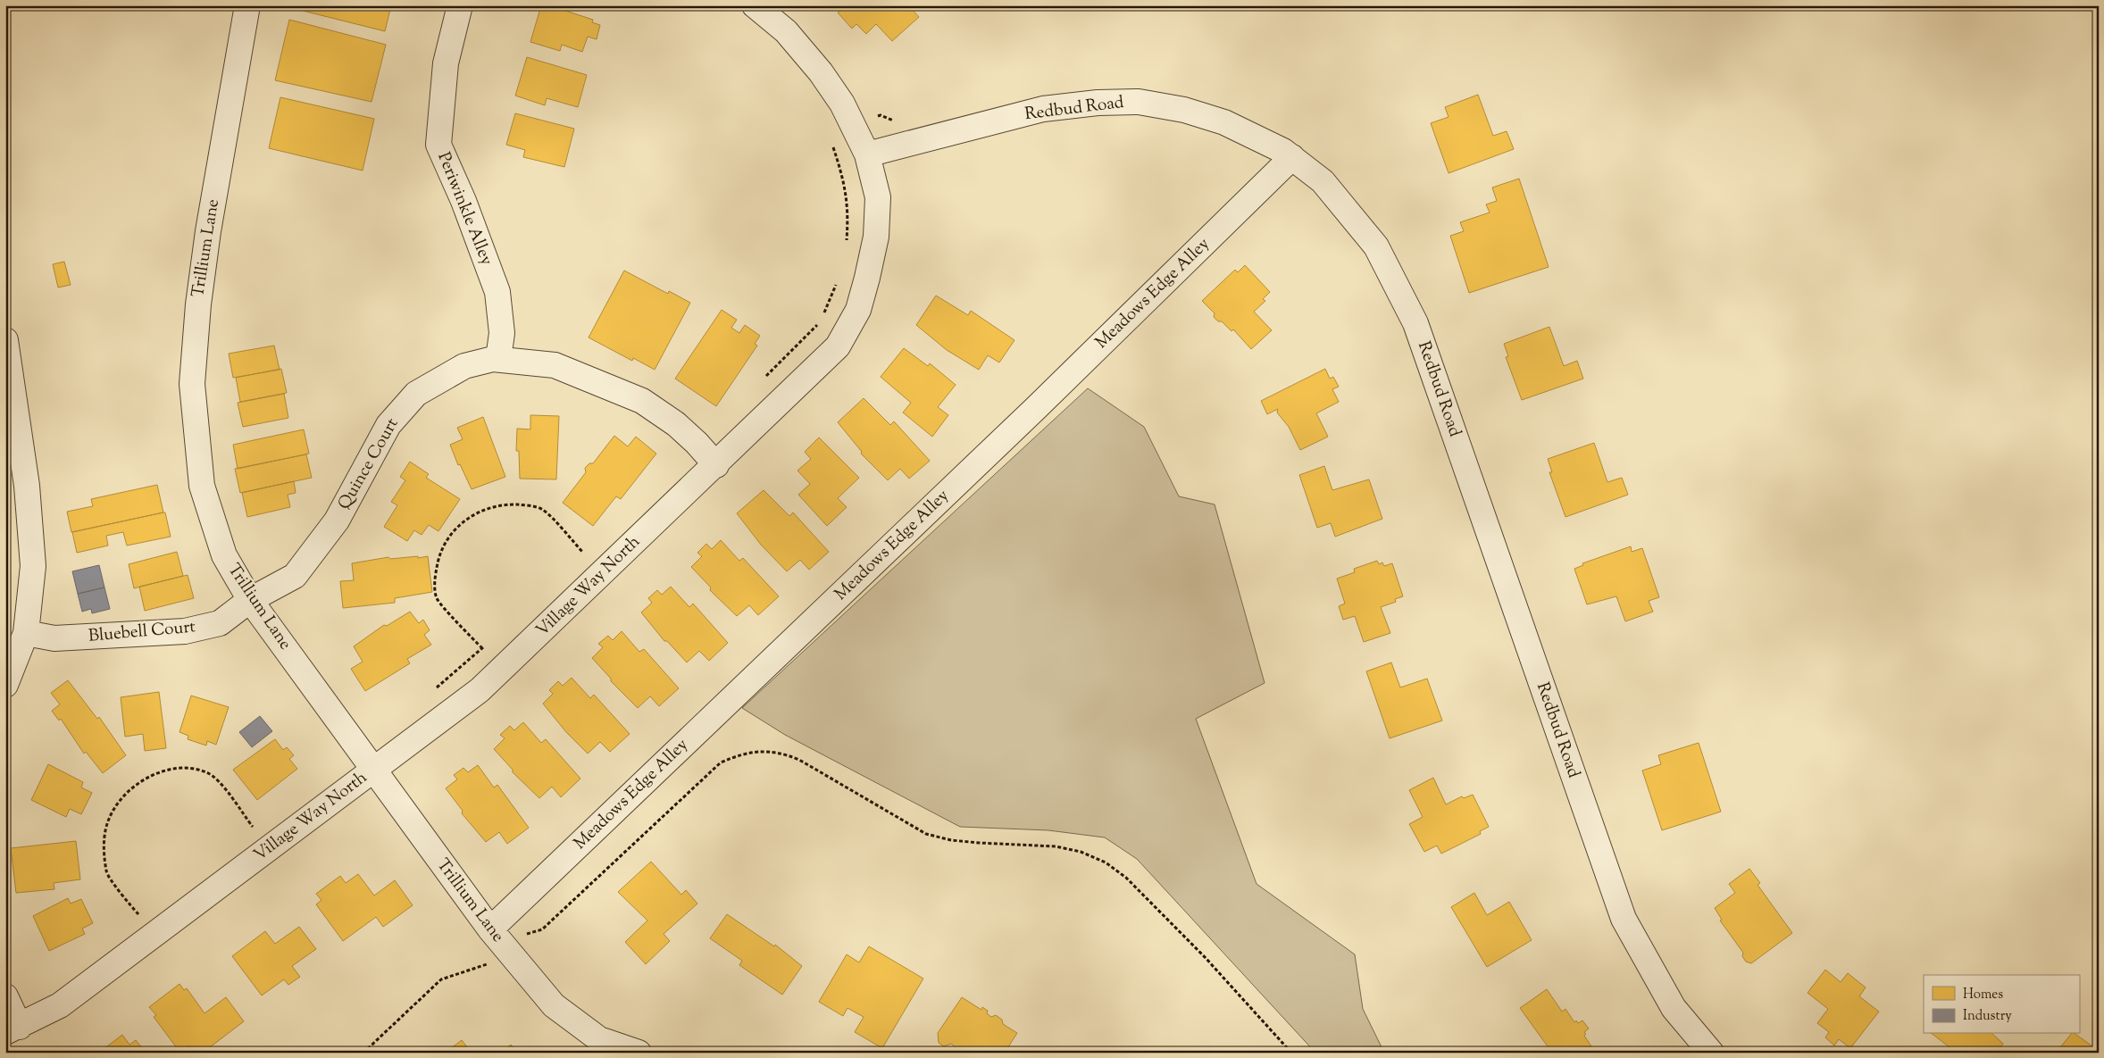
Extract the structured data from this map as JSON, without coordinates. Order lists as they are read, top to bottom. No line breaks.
{"streets":{"street":["Redbud Road","Periwinkle Alley","Trillium Lane","Meadows Edge Alley","Quince Court","Village Way North","Bluebell Court"]},"crossings":[["Redbud Road","Meadows Edge Alley"],["Redbud Road","Village Way North"],["Periwinkle Alley","Quince Court"],["Trillium Lane","Meadows Edge Alley"],["Trillium Lane","Quince Court"],["Trillium Lane","Village Way North"],["Trillium Lane","Bluebell Court"],["Quince Court","Village Way North"],["Quince Court","Bluebell Court"]],"legend":["Homes","Industry"]}
